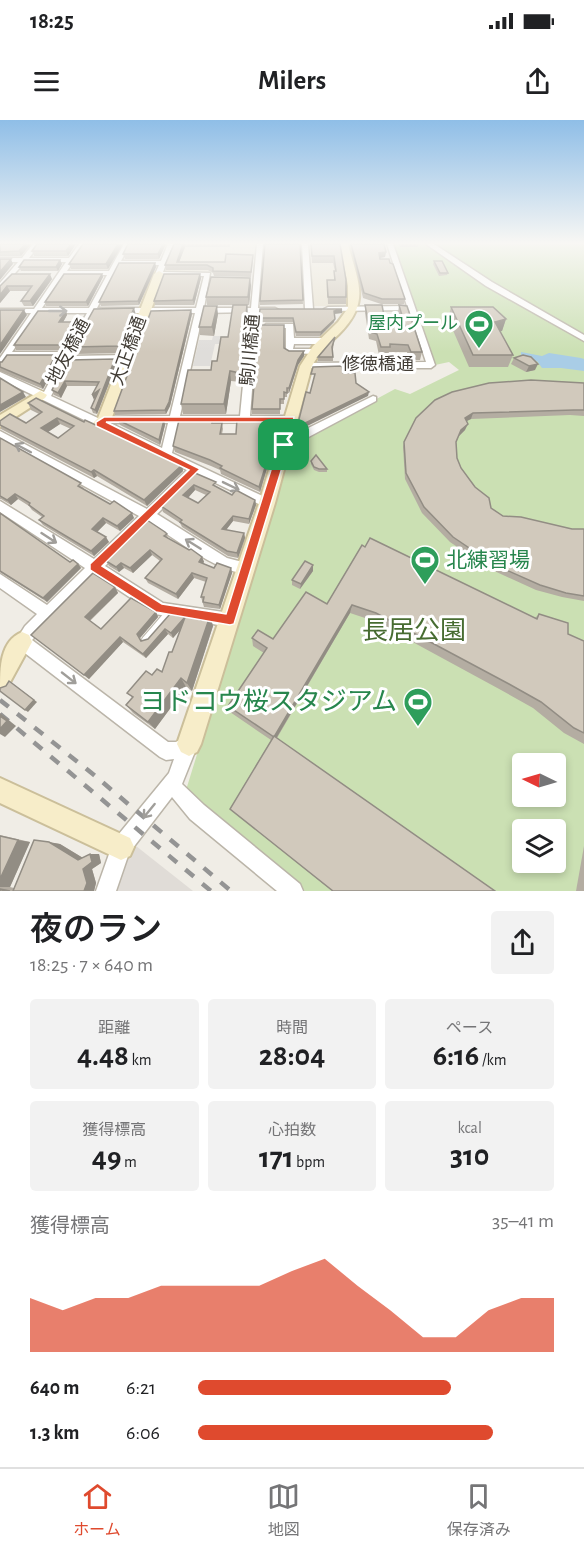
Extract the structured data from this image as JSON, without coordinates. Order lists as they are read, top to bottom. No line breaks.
{"streets":{"street":["駒川橋通","大正橋通","地友橋通","修徳橋通"]},"parks":["長居公園"],"places":{"sports":["屋内プール","北練習場","ヨドコウ桜スタジアム"]},"north":"left","page":{"status":"18:25","header":"Milers","heading":["夜のラン","18:25 · 7 × 640 m"],"stats":[["距離","4.48 km"],["時間","28:04"],["ペース","6:16 /km"],["獲得標高","49 m"],["心拍数","171 bpm"],["kcal","310"]],"chart":["獲得標高","35–41 m"],"list":[{"name":"640 m","note":"6:21"},{"name":"1.3 km","note":"6:06"}],"tabs":["ホーム","地図","保存済み"]}}
